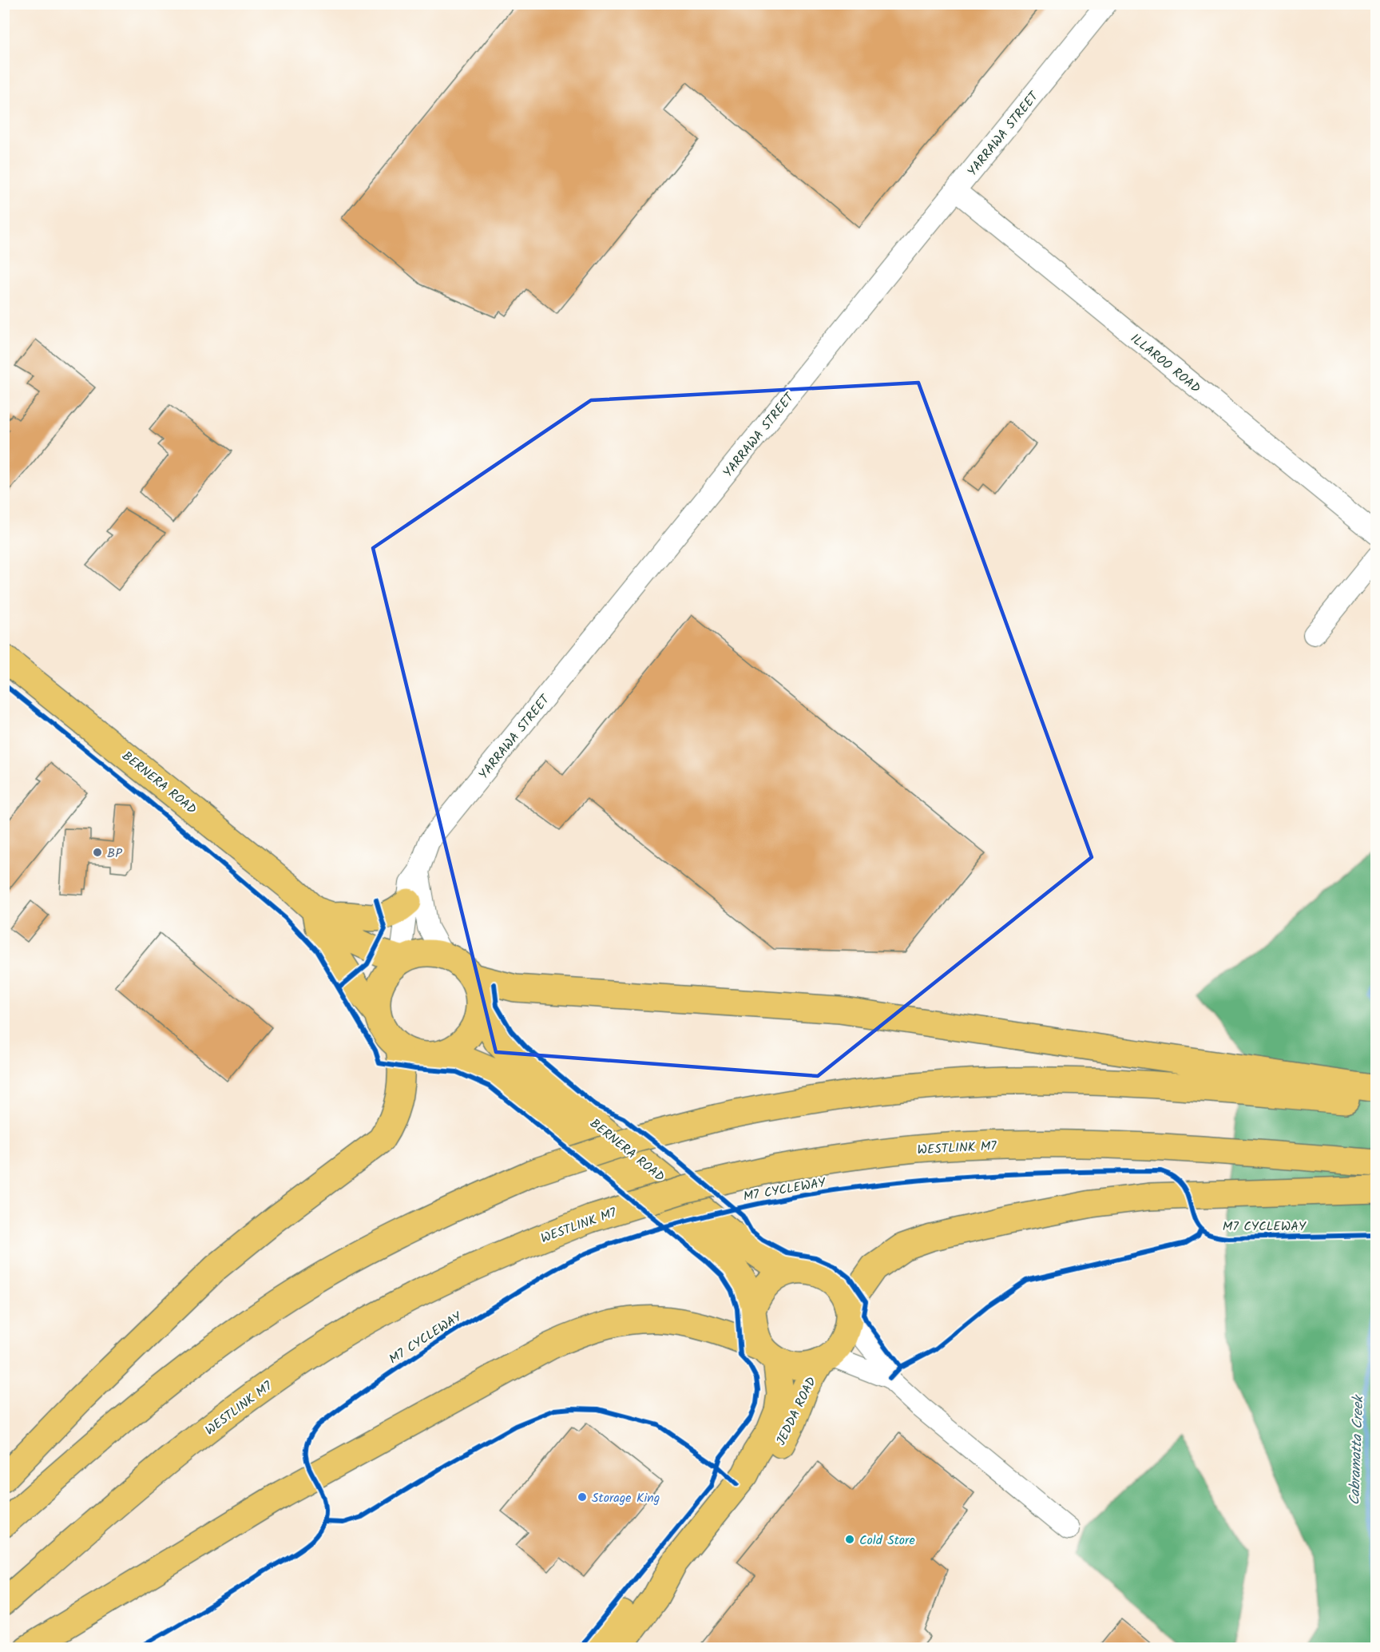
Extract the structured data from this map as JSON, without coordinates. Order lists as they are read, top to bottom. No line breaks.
{"streets":{"main road":["BERNERA ROAD","WESTLINK M7","JEDDA ROAD"],"street":["YARRAWA STREET","ILLAROO ROAD"],"cycle path":["M7 CYCLEWAY"]},"crossings":[["YARRAWA STREET","ILLAROO ROAD"],["YARRAWA STREET","BERNERA ROAD"],["BERNERA ROAD","JEDDA ROAD"]],"water":["Cabramatta Creek"],"places":["BP","Storage King","Cold Store"]}
